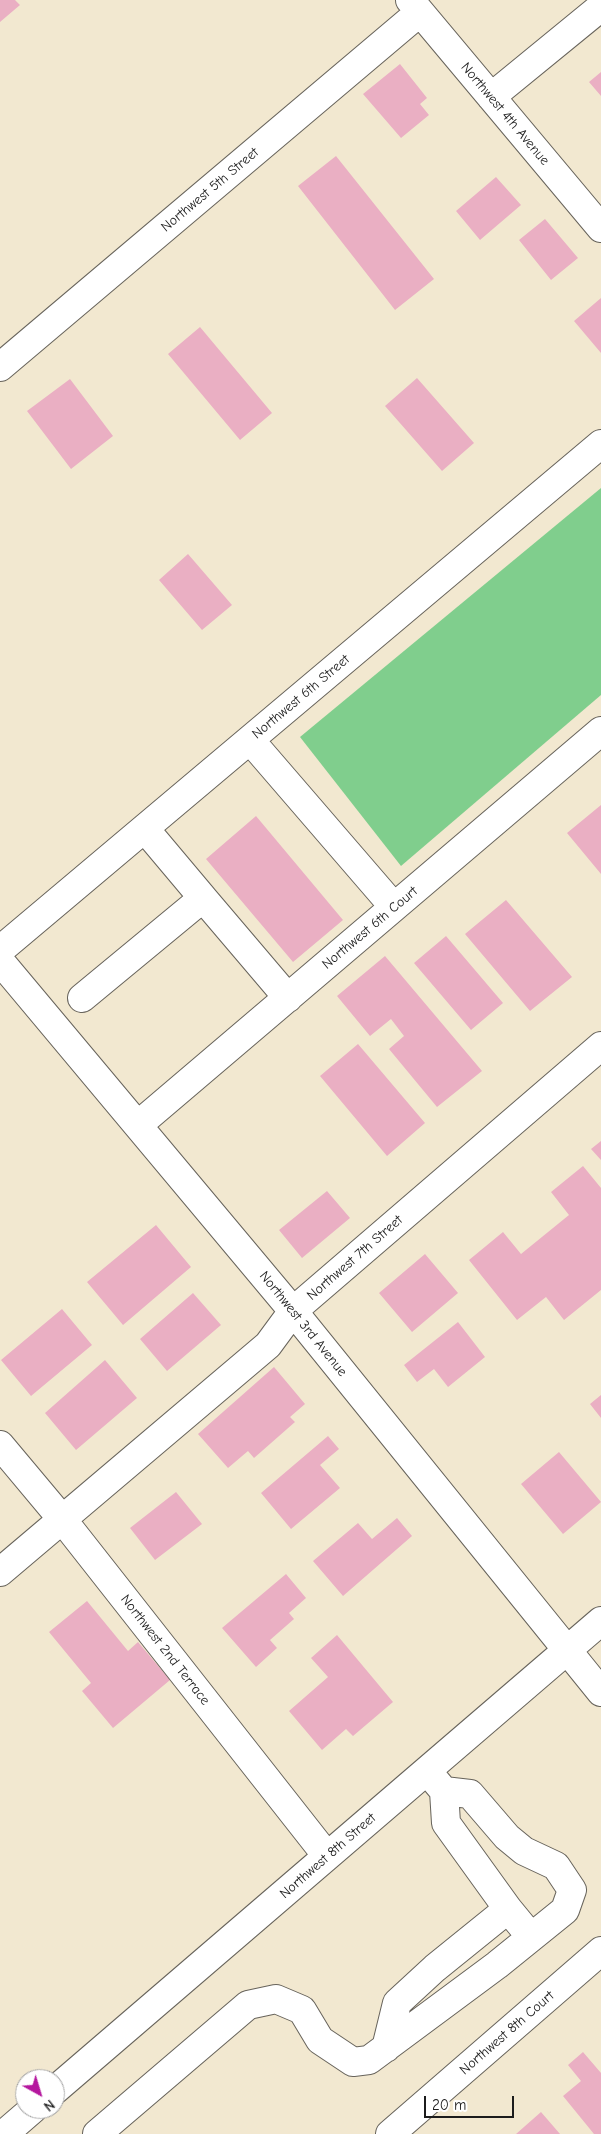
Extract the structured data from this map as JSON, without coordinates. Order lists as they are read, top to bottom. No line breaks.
{"streets":{"street":["Northwest 4th Avenue","Northwest 5th Street","Northwest 6th Street","Northwest 6th Court","Northwest 7th Street","Northwest 3rd Avenue","Northwest 2nd Terrace","Northwest 8th Street","Northwest 8th Court"]},"crossings":[["Northwest 4th Avenue","Northwest 5th Street"],["Northwest 6th Court","Northwest 3rd Avenue"],["Northwest 7th Street","Northwest 3rd Avenue"],["Northwest 7th Street","Northwest 2nd Terrace"],["Northwest 3rd Avenue","Northwest 8th Street"],["Northwest 2nd Terrace","Northwest 8th Street"]],"scale_bar":"20 m","north":"bottom right"}
